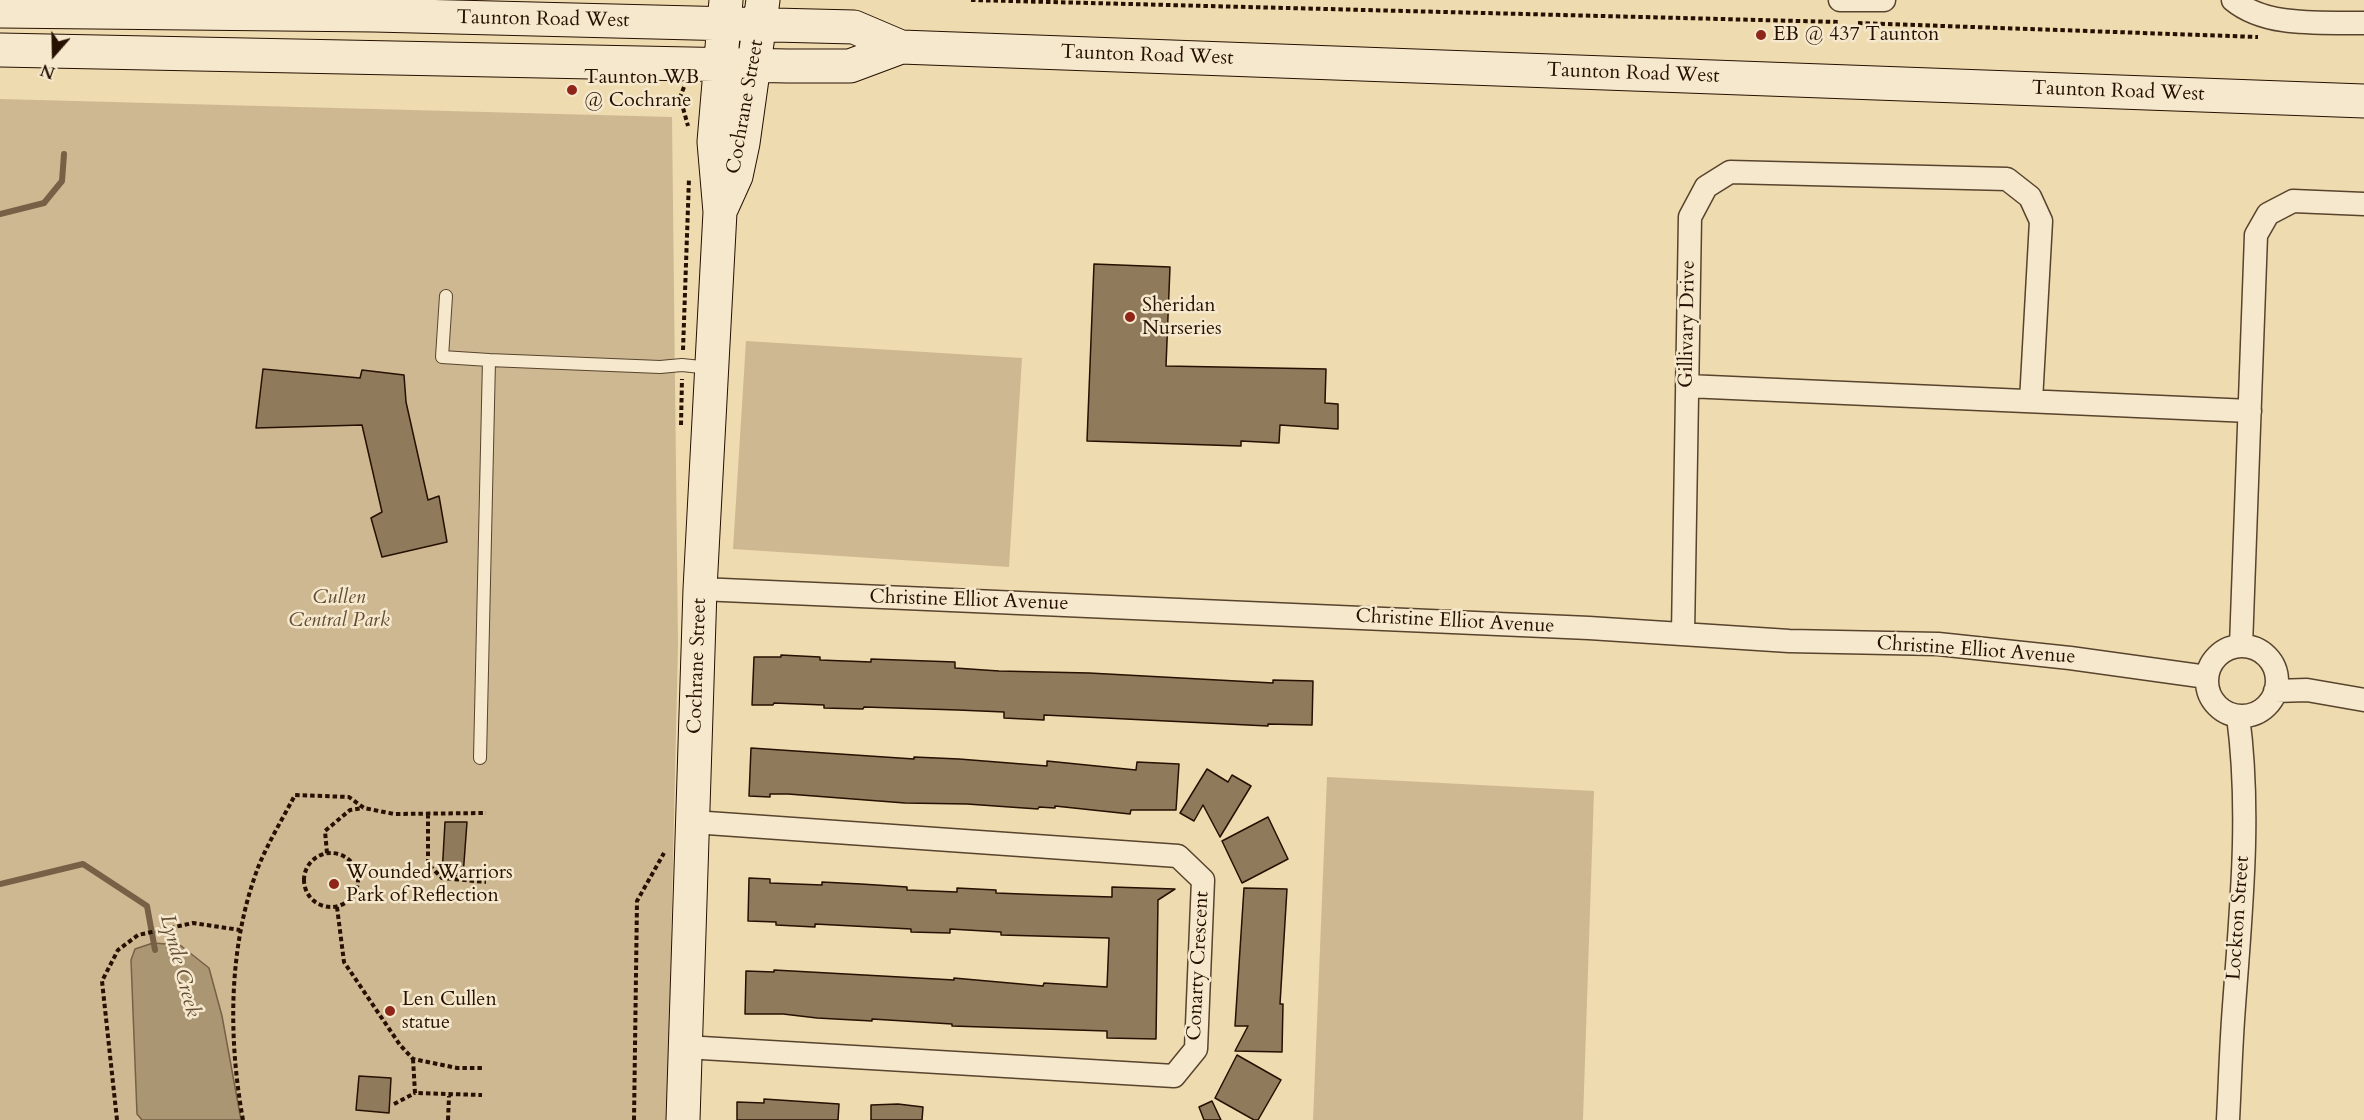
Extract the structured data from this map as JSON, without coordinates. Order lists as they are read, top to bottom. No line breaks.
{"streets":{"main road":["Taunton Road West","Cochrane Street"],"street":["Gillivary Drive","Christine Elliot Avenue","Lockton Street","Conarty Crescent"]},"crossings":[["Taunton Road West","Cochrane Street"],["Cochrane Street","Christine Elliot Avenue"],["Cochrane Street","Conarty Crescent"],["Gillivary Drive","Christine Elliot Avenue"],["Christine Elliot Avenue","Lockton Street"]],"water":["Lynde Creek"],"parks":["Cullen Central Park"],"places":["EB @ 437 Taunton","Taunton WB @ Cochrane","Sheridan Nurseries","Wounded Warriors Park of Reflection","Len Cullen statue"],"north":"bottom"}
